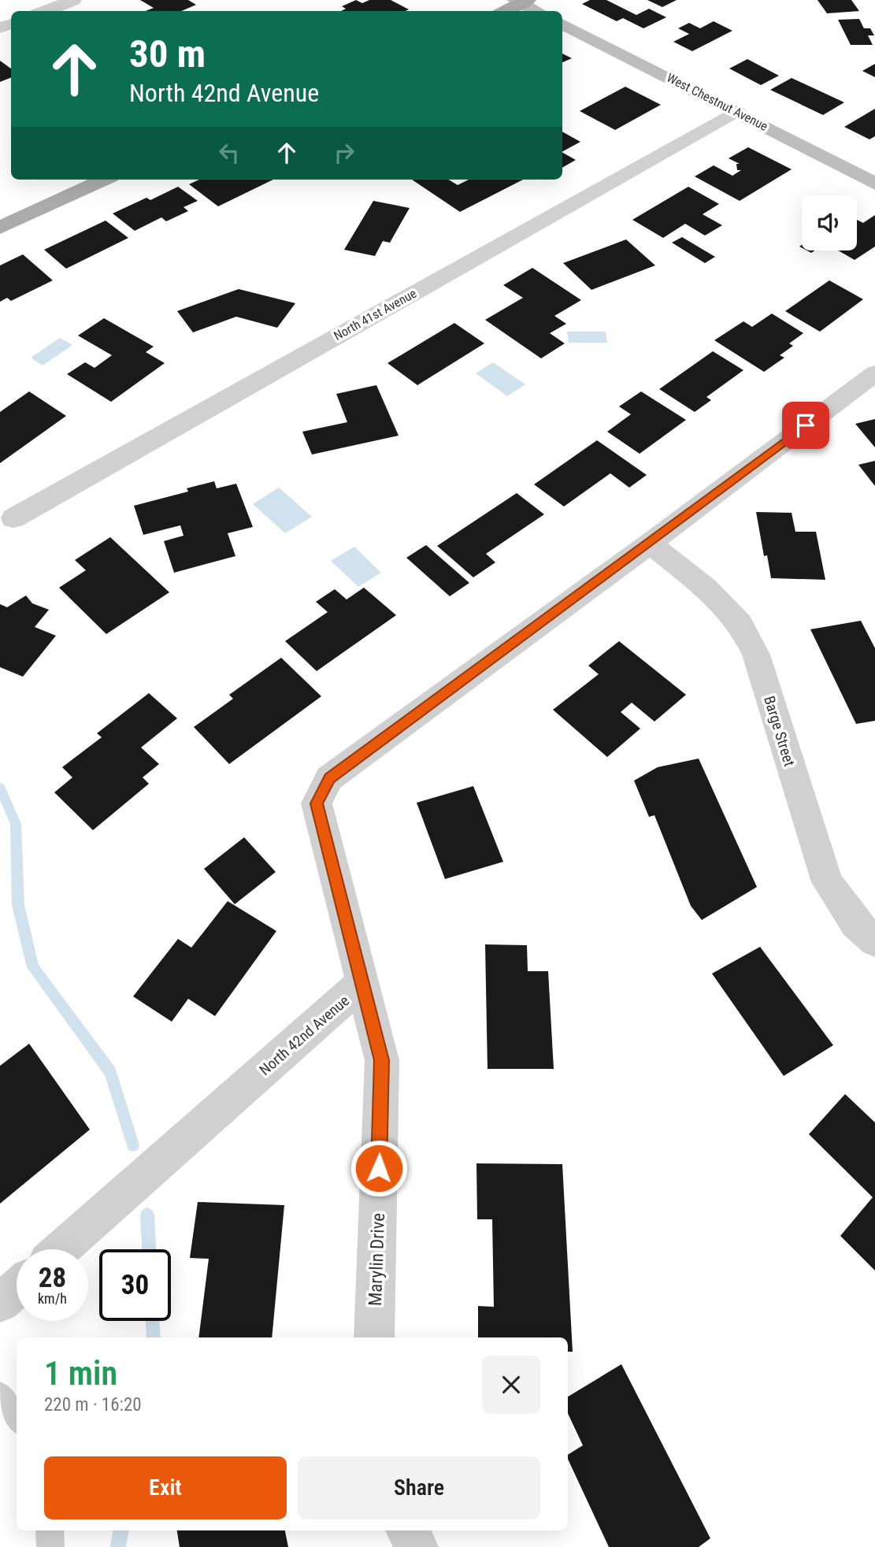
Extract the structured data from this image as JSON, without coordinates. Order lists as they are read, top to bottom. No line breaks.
{"streets":{"street":["West Chestnut Avenue","North 41st Avenue","Barge Street","North 42nd Avenue","Marylin Drive"]},"crossings":[["West Chestnut Avenue","North 41st Avenue"],["Barge Street","North 42nd Avenue"],["North 42nd Avenue","Marylin Drive"]],"page":{"turn":["30 m","North 42nd Avenue"],"speed":"28 km/h","limit":"30","heading":["1 min","220 m · 16:20"],"buttons":["Exit","Share"]}}
